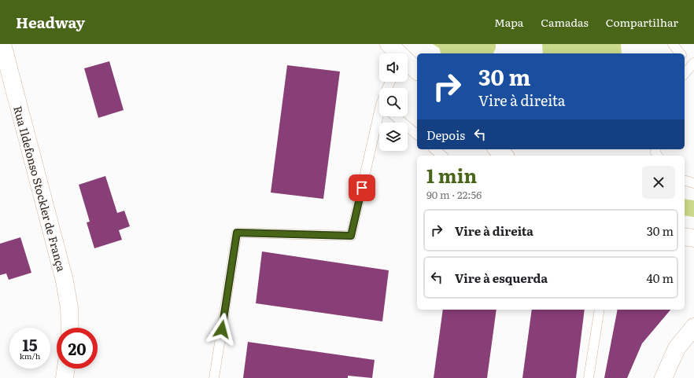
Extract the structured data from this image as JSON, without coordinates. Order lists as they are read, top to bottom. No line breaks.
{"streets":{"street":["Rua Ildefonso Stockler de França"]},"page":{"header":"Headway","nav":["Mapa","Camadas","Compartilhar"],"turn":["30 m","Vire à direita"],"then":"Depois","heading":["1 min","90 m · 22:56"],"list":[{"name":"Vire à direita","value":"30 m"},{"name":"Vire à esquerda","value":"40 m"}],"speed":"15 km/h","limit":"20"}}
